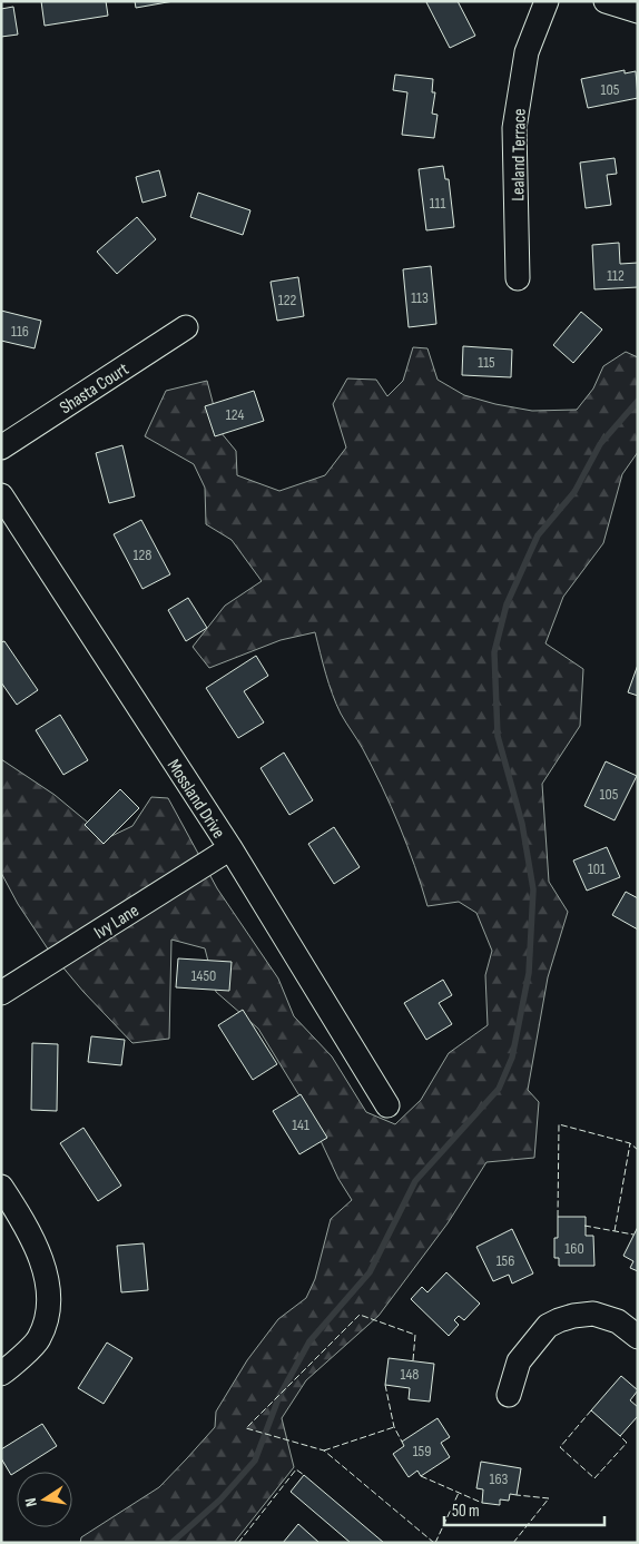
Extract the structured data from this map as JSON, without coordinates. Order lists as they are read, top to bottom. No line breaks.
{"streets":{"street":["Lealand Terrace","Shasta Court","Mossland Drive","Ivy Lane"]},"crossings":[["Mossland Drive","Ivy Lane"]],"house_numbers":["105","111","112","113","122","116","115","124","128","105","101","1450","141","160","156","148","159","163"],"scale_bar":"50 m","north":"left"}
